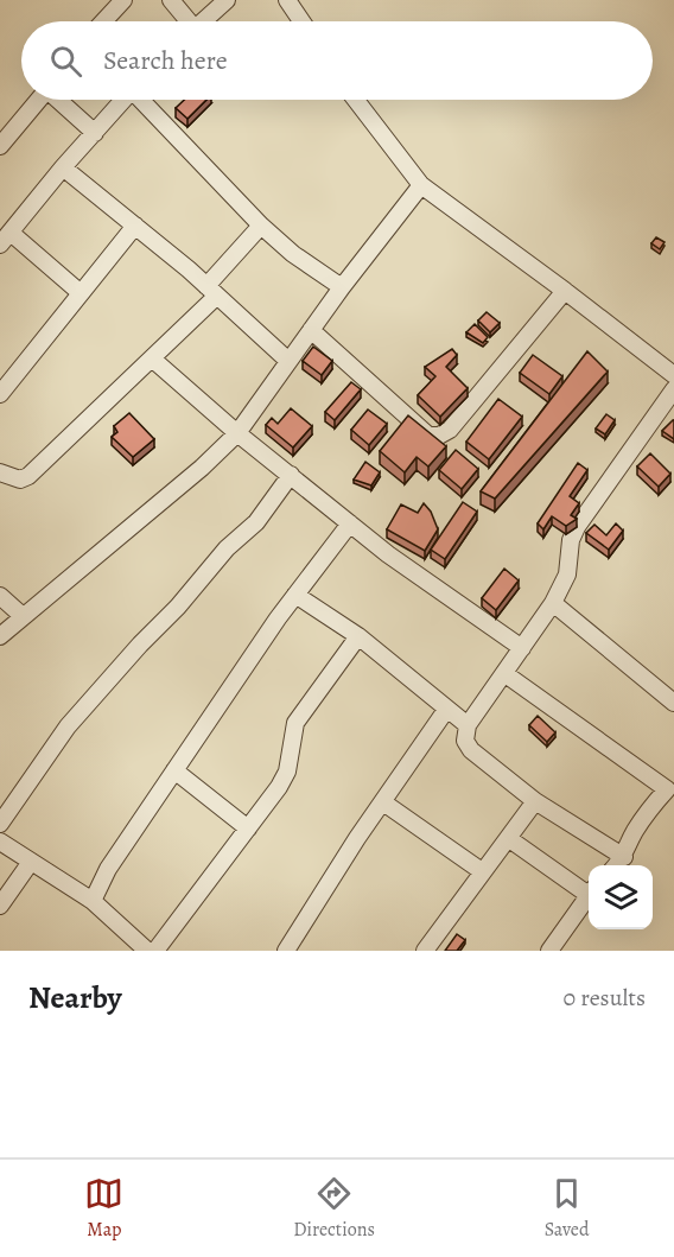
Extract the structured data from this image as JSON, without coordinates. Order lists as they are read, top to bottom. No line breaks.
{"page":{"search":"Search here","heading":["Nearby","0 results"],"nav":["Map","Directions","Saved"]}}
